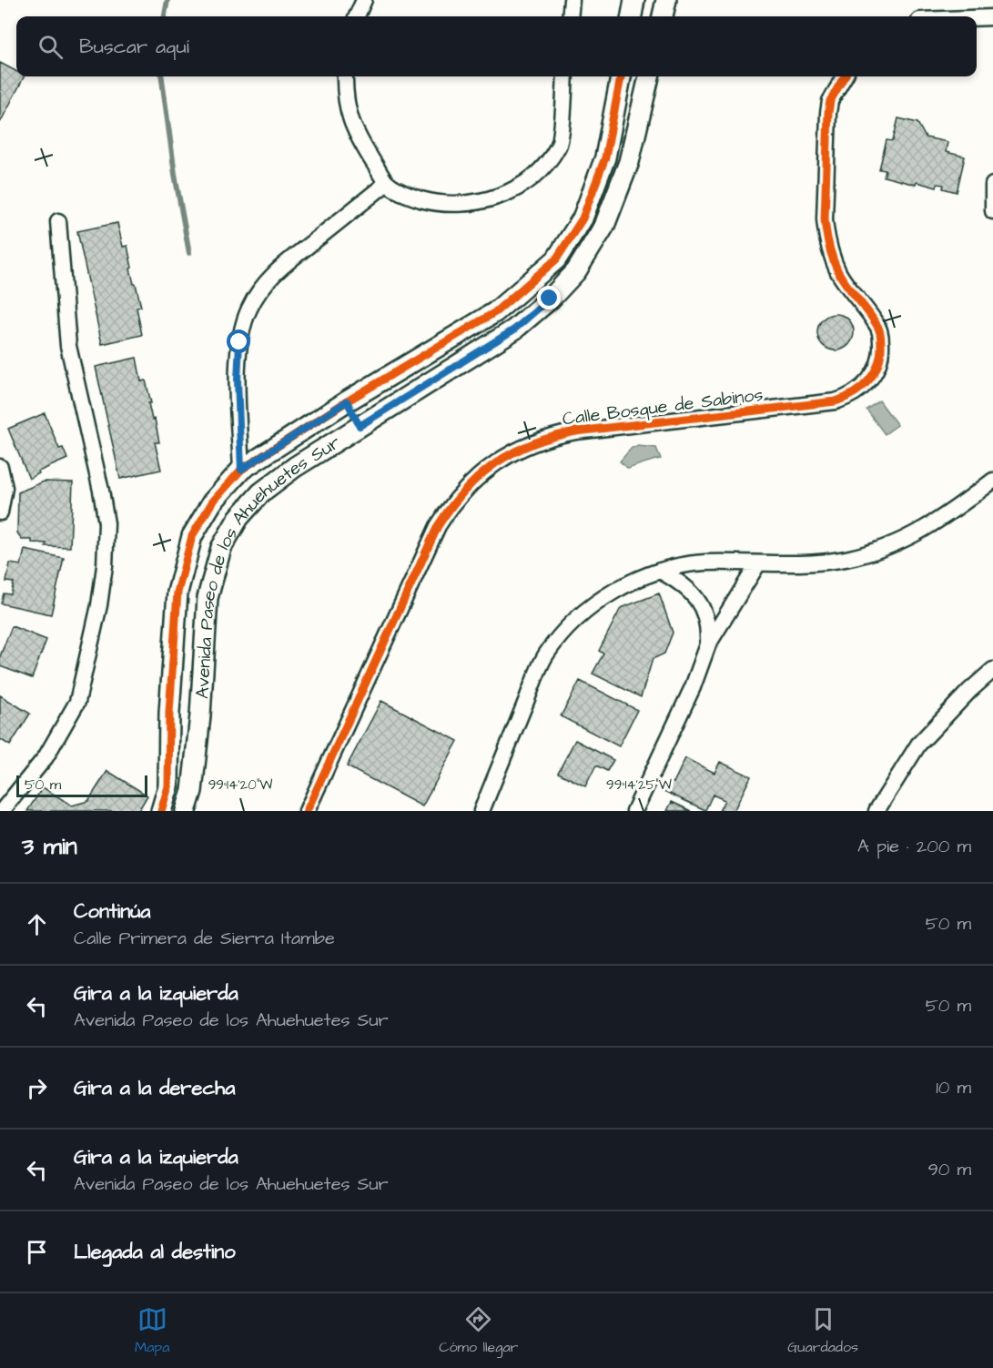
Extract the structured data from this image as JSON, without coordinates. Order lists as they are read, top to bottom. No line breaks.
{"streets":{"street":["Calle Bosque de Sabinos","Avenida Paseo de los Ahuehuetes Sur"]},"scale_bar":"50 m","page":{"search":"Buscar aquí","scale":"50 m","heading":["3 min","A pie · 200 m"],"list":[["Continúa","Calle Primera de Sierra Itambe","50 m"],["Gira a la izquierda","Avenida Paseo de los Ahuehuetes Sur","50 m"],["Gira a la derecha","10 m"],["Gira a la izquierda","Avenida Paseo de los Ahuehuetes Sur","90 m"],"Llegada al destino"],"nav":["Mapa","Cómo llegar","Guardados"]},"coordinates":["99°14'20\"W","99°14'25\"W"]}
